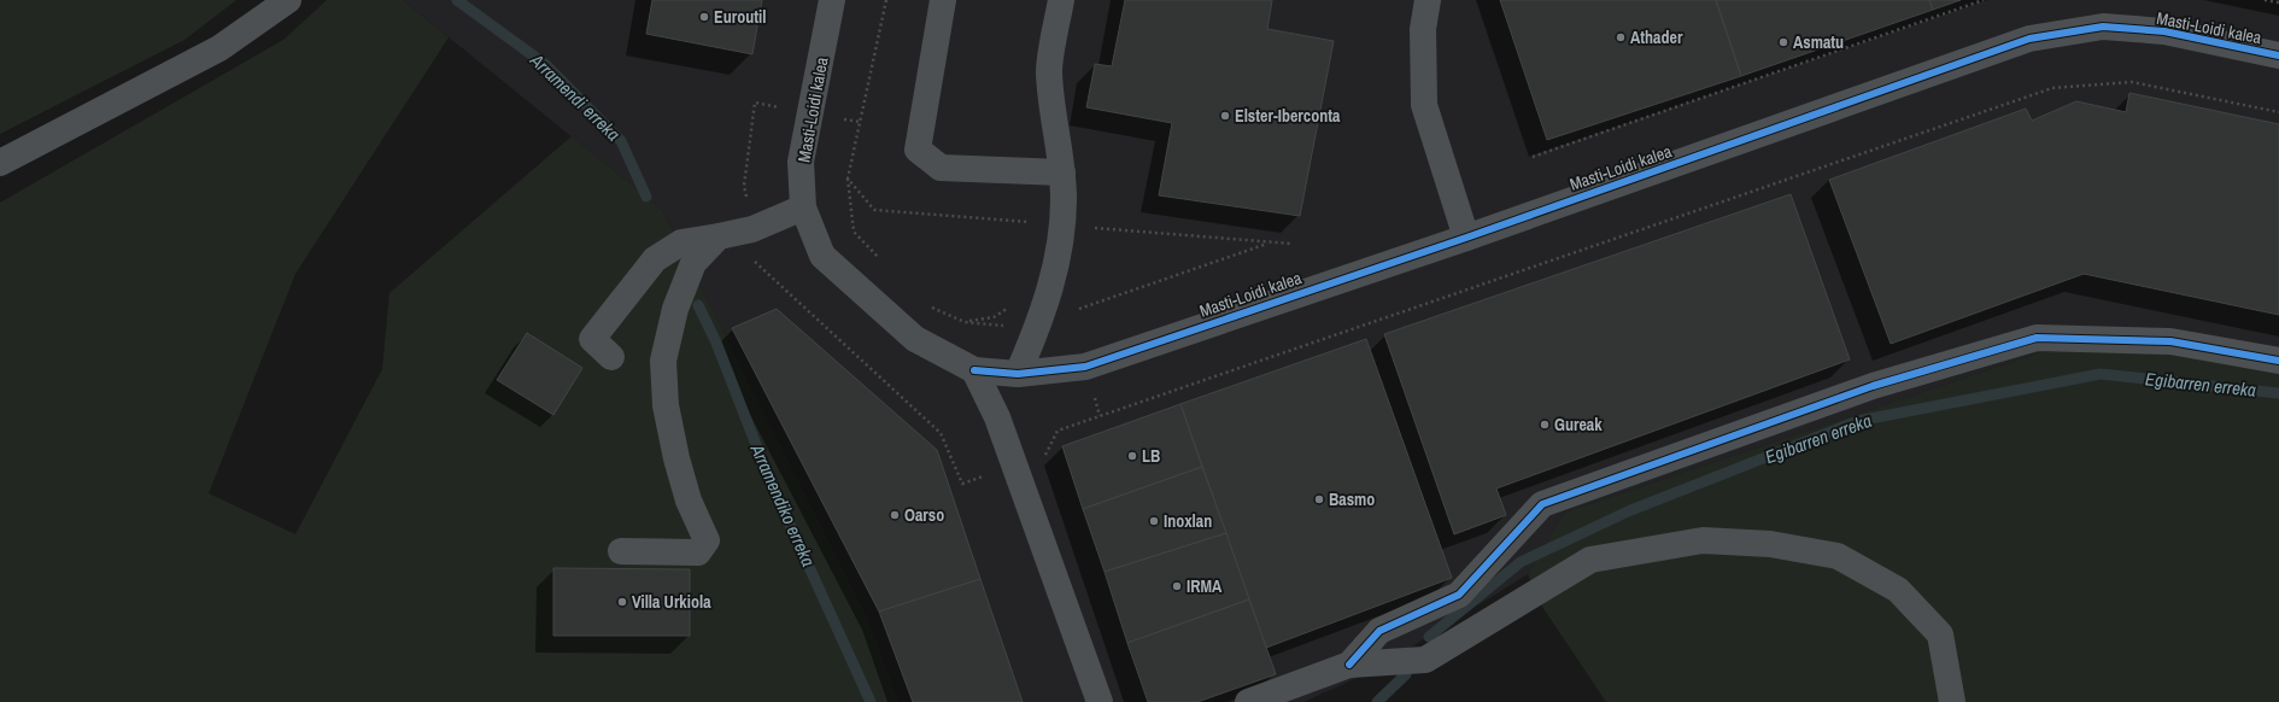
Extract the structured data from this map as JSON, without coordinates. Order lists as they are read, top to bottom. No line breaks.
{"streets":{"street":["Masti-Loidi kalea"]},"water":["Arramendi erreka","Egibarren erreka","Arramendiko erreka"],"places":["Euroutil","Athader","Asmatu","Elster-Iberconta","Gureak","LB","Basmo","Oarso","Inoxlan","IRMA","Villa Urkiola"]}
